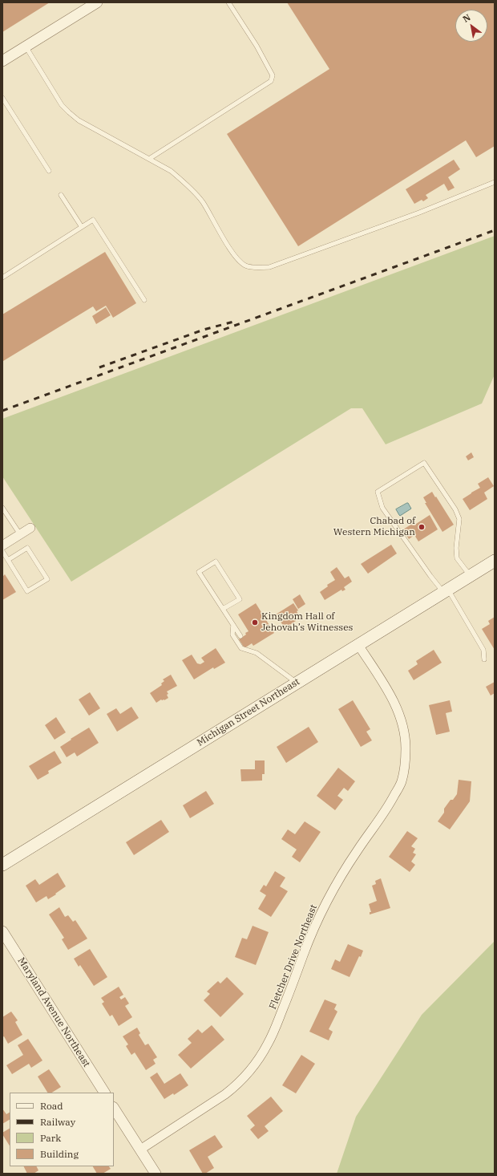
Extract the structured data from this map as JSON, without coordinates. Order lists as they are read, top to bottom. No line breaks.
{"streets":{"main road":["Michigan Street Northeast"],"street":["Fletcher Drive Northeast","Maryland Avenue Northeast"]},"crossings":[["Michigan Street Northeast","Fletcher Drive Northeast"]],"places":["Chabad of Western Michigan","Kingdom Hall of Jehovah’s Witnesses"],"legend":["Road","Railway","Park","Building"],"north":"top left"}
